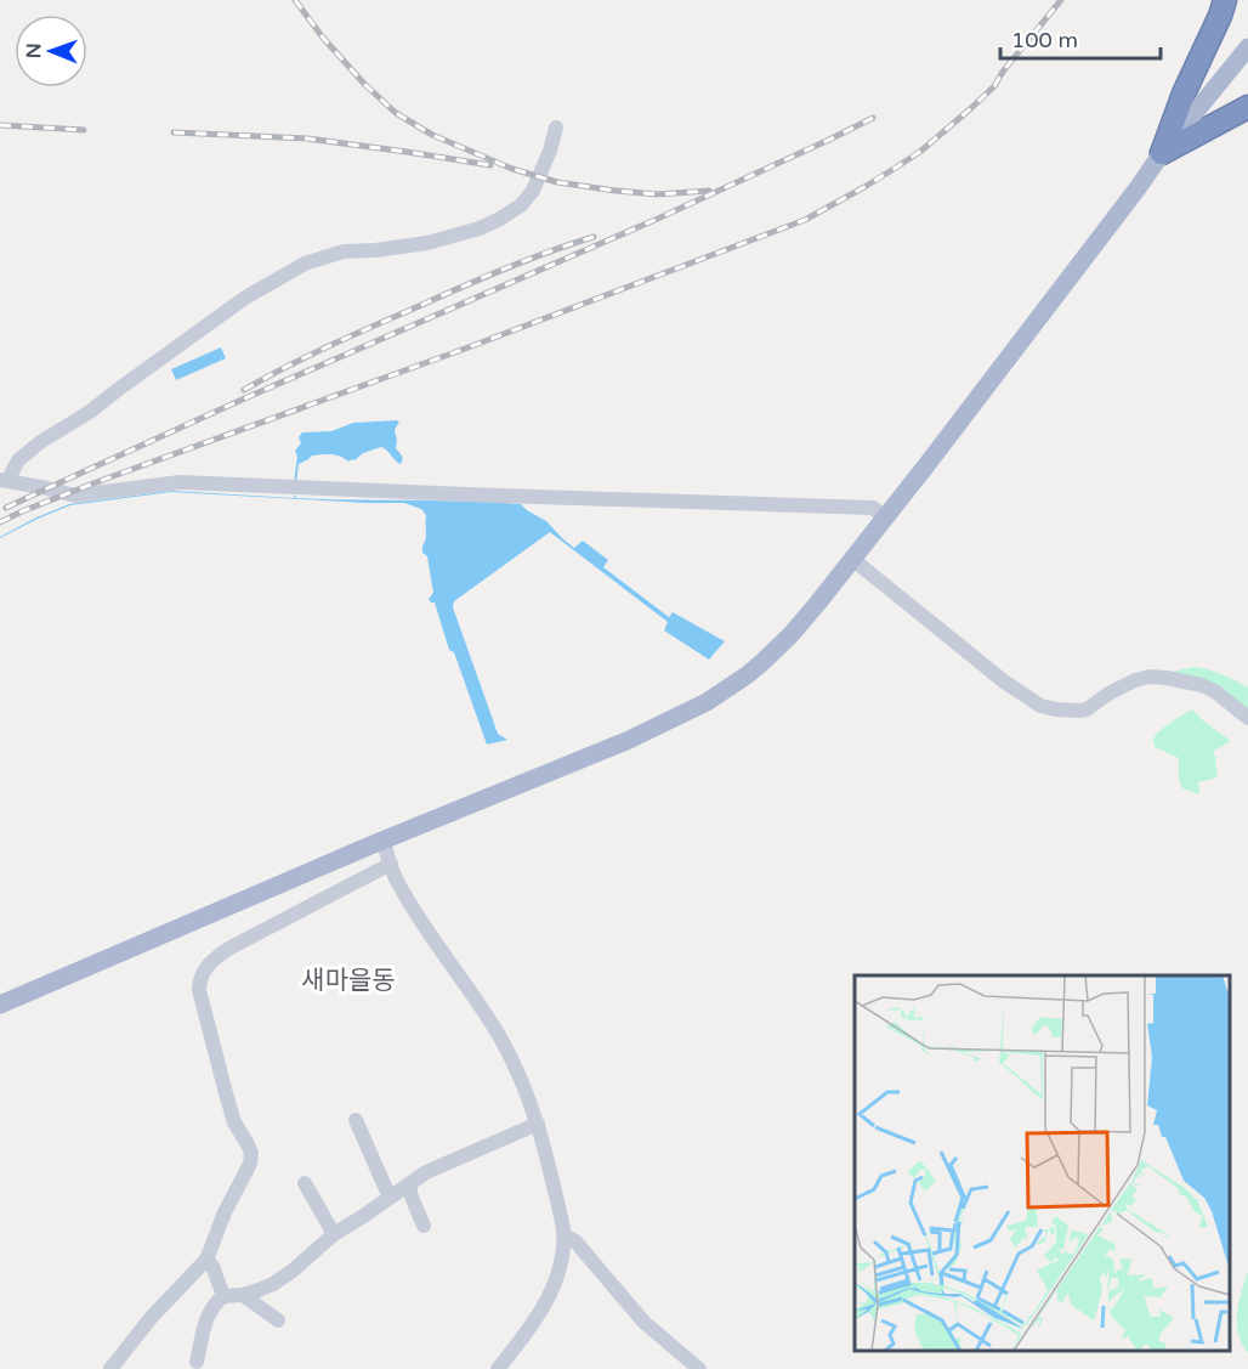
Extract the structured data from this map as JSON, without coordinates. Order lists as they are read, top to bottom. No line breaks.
{"districts":["새마을동"],"scale_bar":"100 m","north":"left"}
